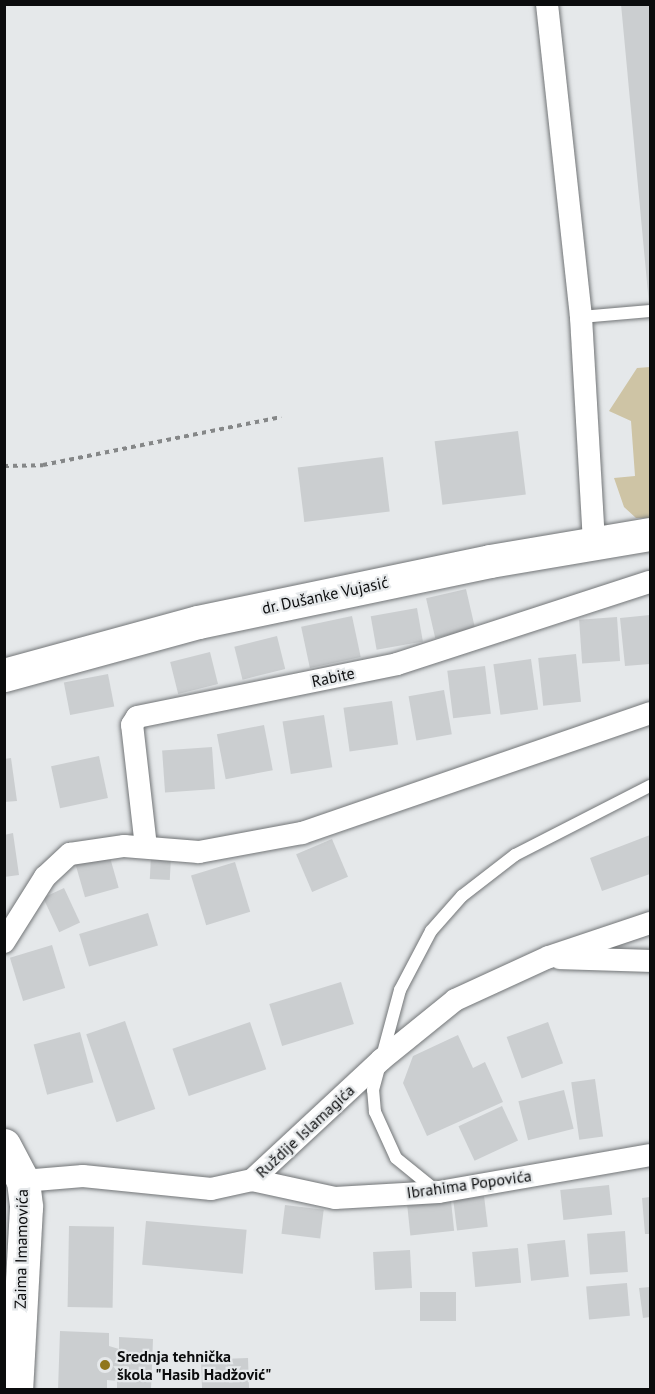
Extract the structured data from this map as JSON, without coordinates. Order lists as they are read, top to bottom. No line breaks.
{"streets":{"main road":["dr. Dušanke Vujasić","Zaima Imamovića"],"street":["Rabite","Ruždije Islamagića","Ibrahima Popovića"]},"crossings":[["Ruždije Islamagića","Ibrahima Popovića"],["Ruždije Islamagića","Zaima Imamovića"]],"places":["Srednja tehnička škola \"Hasib Hadžović\""]}
